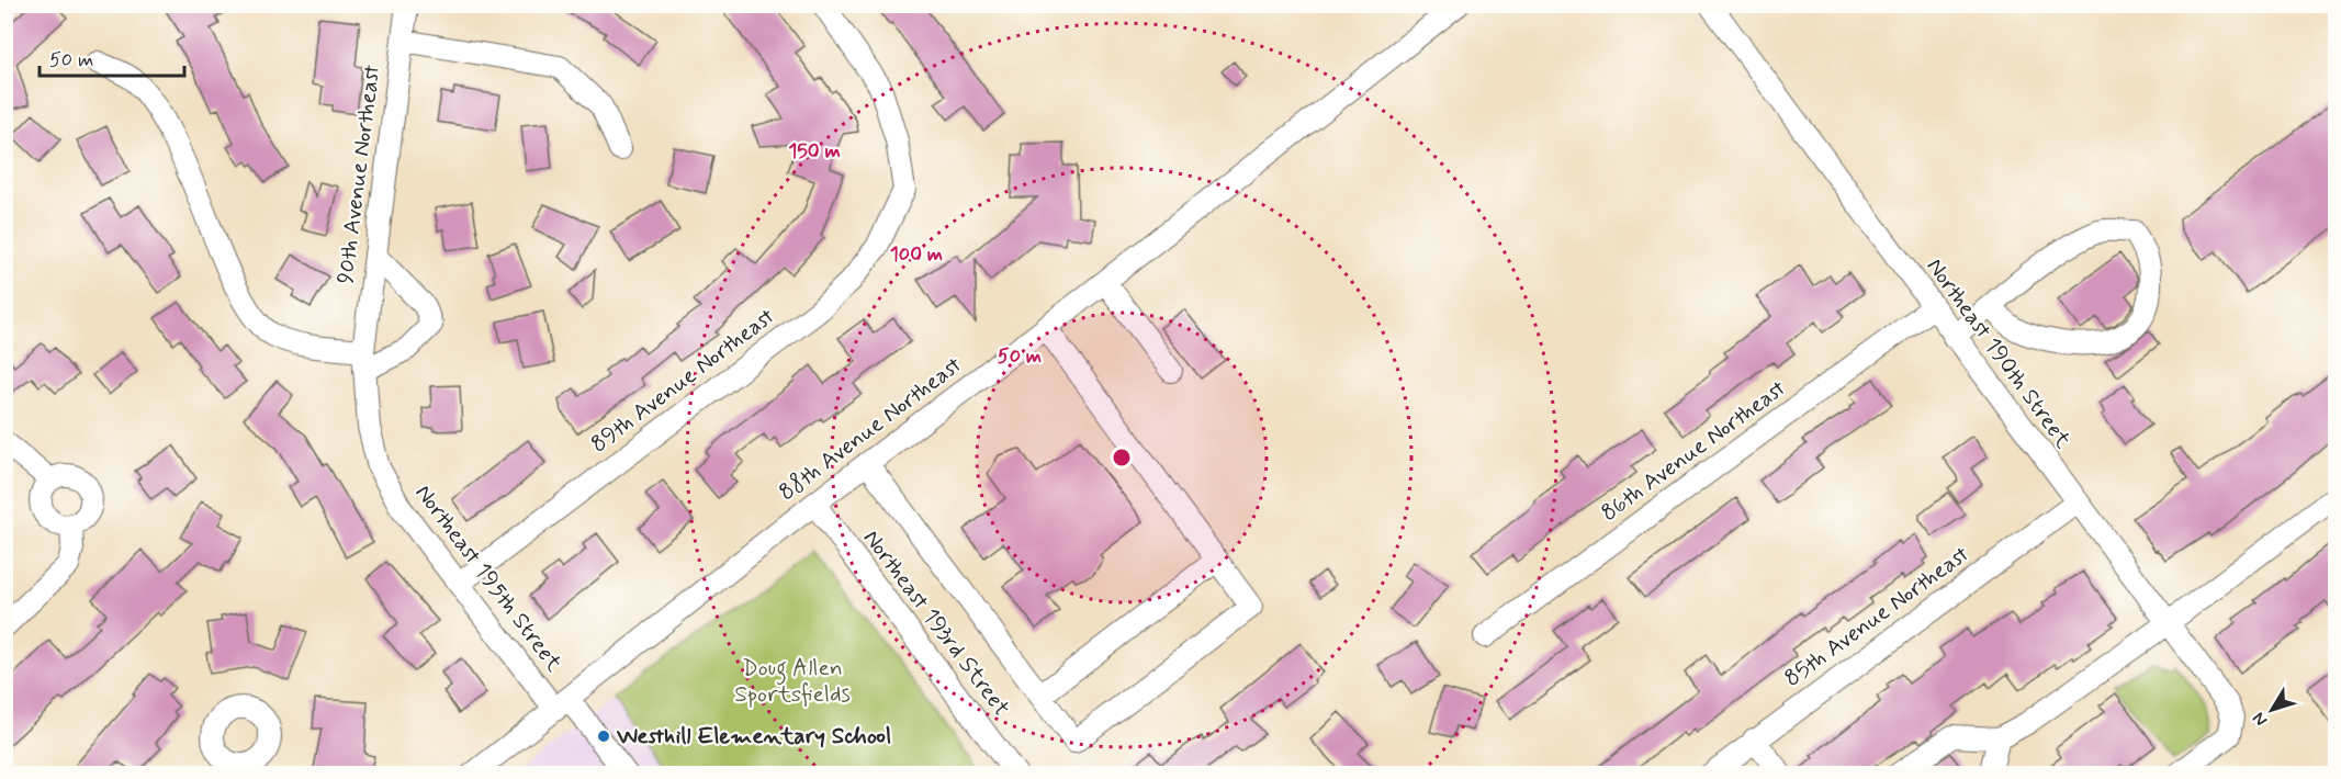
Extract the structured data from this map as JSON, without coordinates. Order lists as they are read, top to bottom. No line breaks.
{"streets":{"street":["90th Avenue Northeast","Northeast 190th Street","89th Avenue Northeast","88th Avenue Northeast","86th Avenue Northeast","Northeast 195th Street","85th Avenue Northeast","Northeast 193rd Street"]},"crossings":[["90th Avenue Northeast","Northeast 195th Street"],["Northeast 190th Street","86th Avenue Northeast"],["Northeast 190th Street","85th Avenue Northeast"],["89th Avenue Northeast","Northeast 195th Street"],["88th Avenue Northeast","Northeast 195th Street"],["88th Avenue Northeast","Northeast 193rd Street"]],"parks":["Doug Allen Sportsfields"],"places":["Westhill Elementary School"],"scale_bar":"50 m","north":"bottom left","rings":["150 m","100 m","50 m"]}
